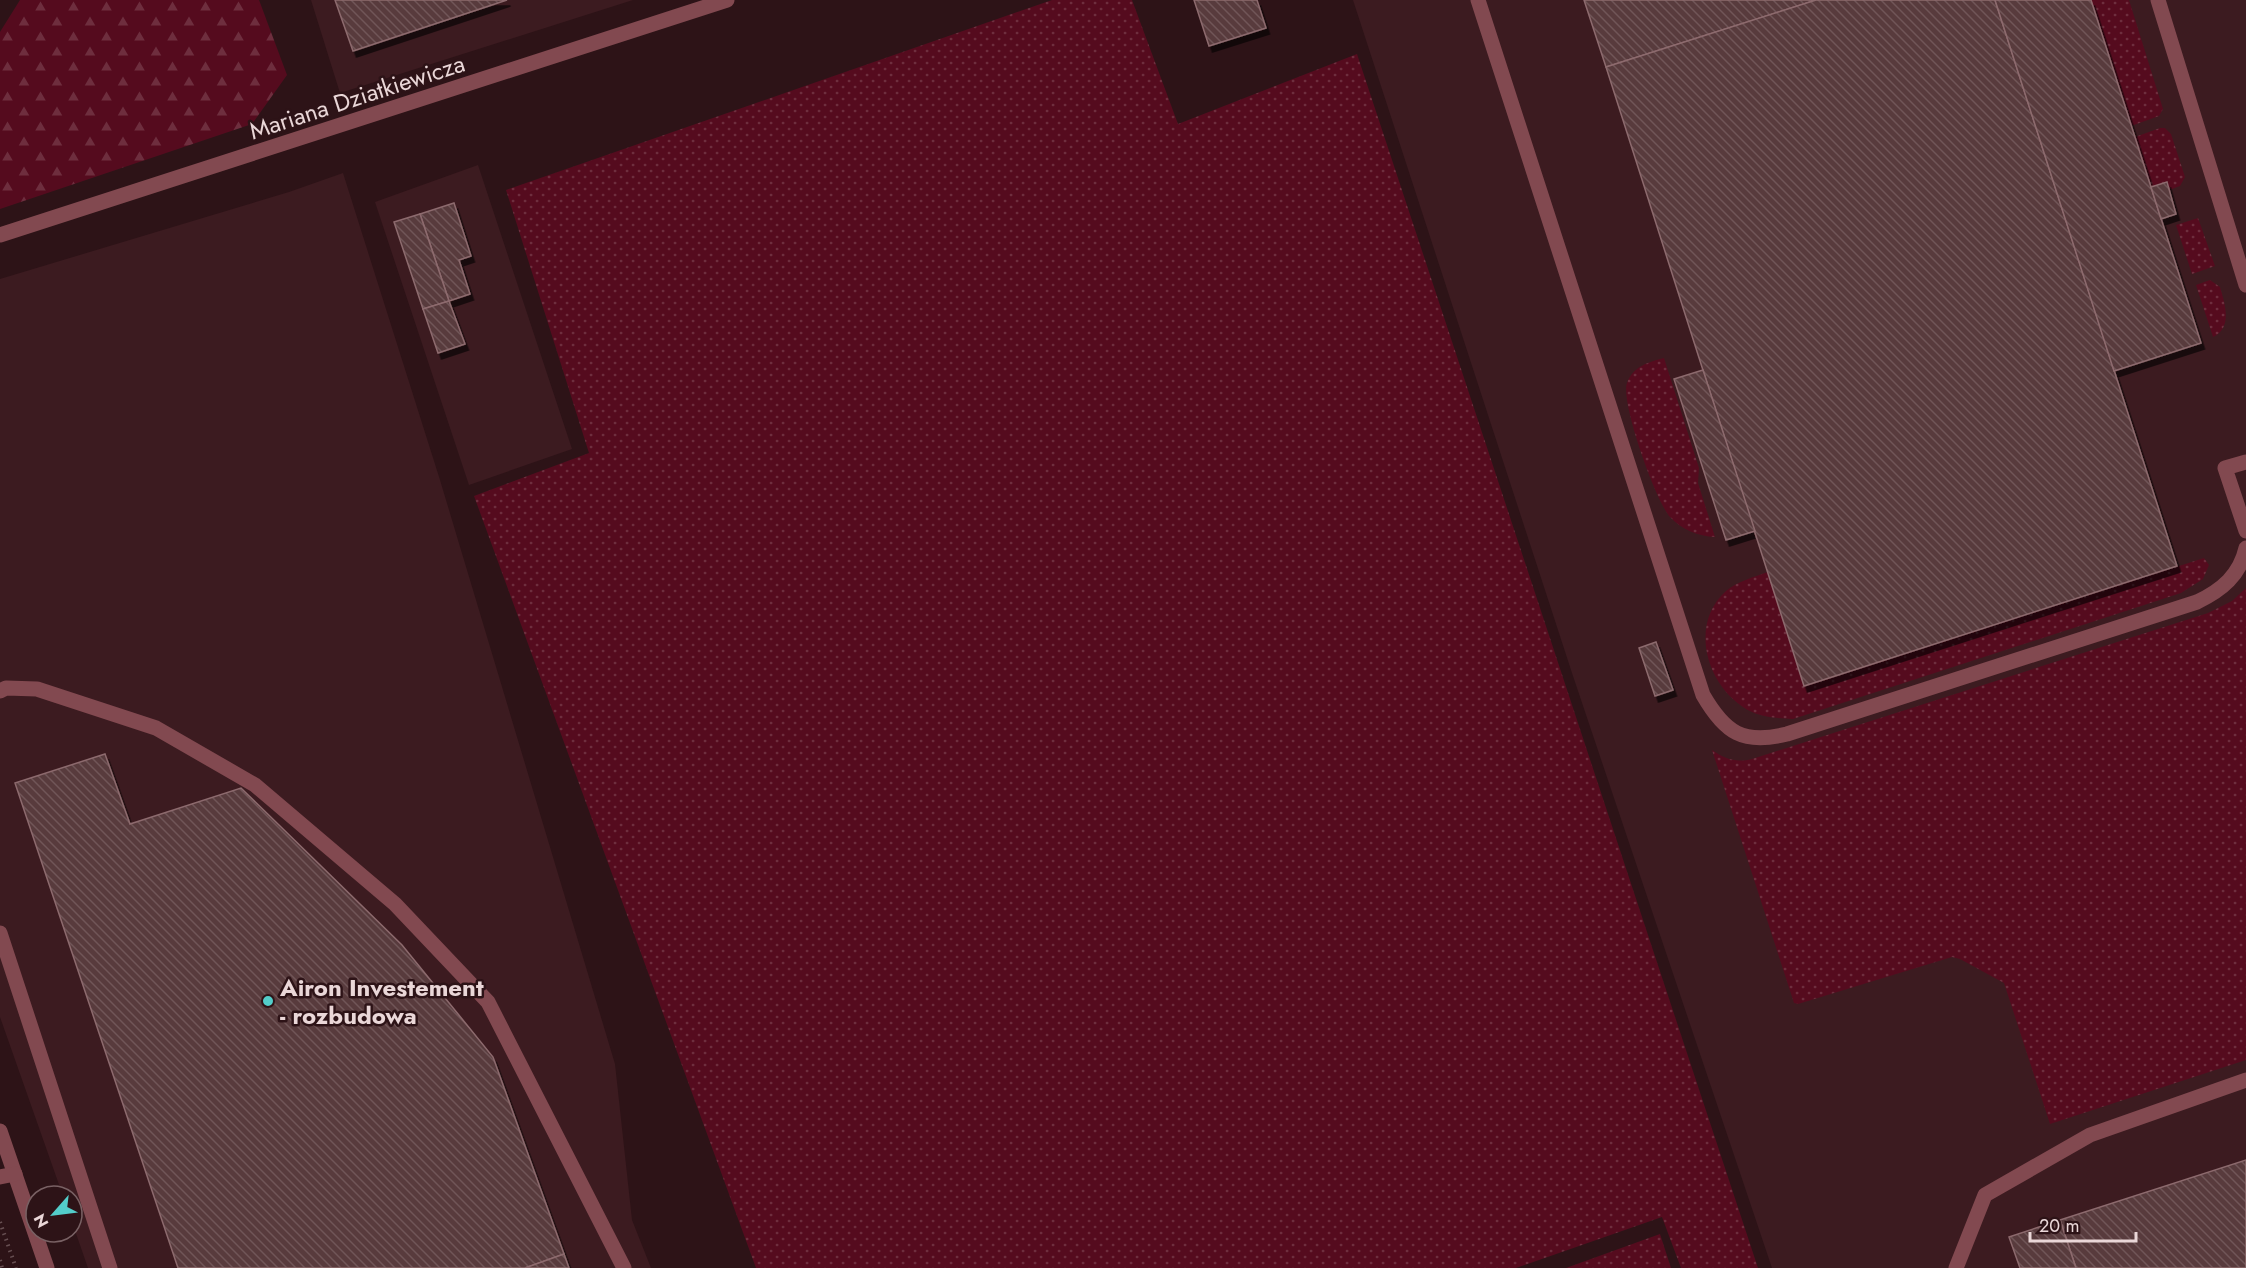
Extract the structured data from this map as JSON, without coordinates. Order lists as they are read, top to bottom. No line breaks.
{"streets":{"street":["Mariana Dziatkiewicza"]},"places":["Airon Investement - rozbudowa"],"scale_bar":"20 m","north":"bottom left"}
